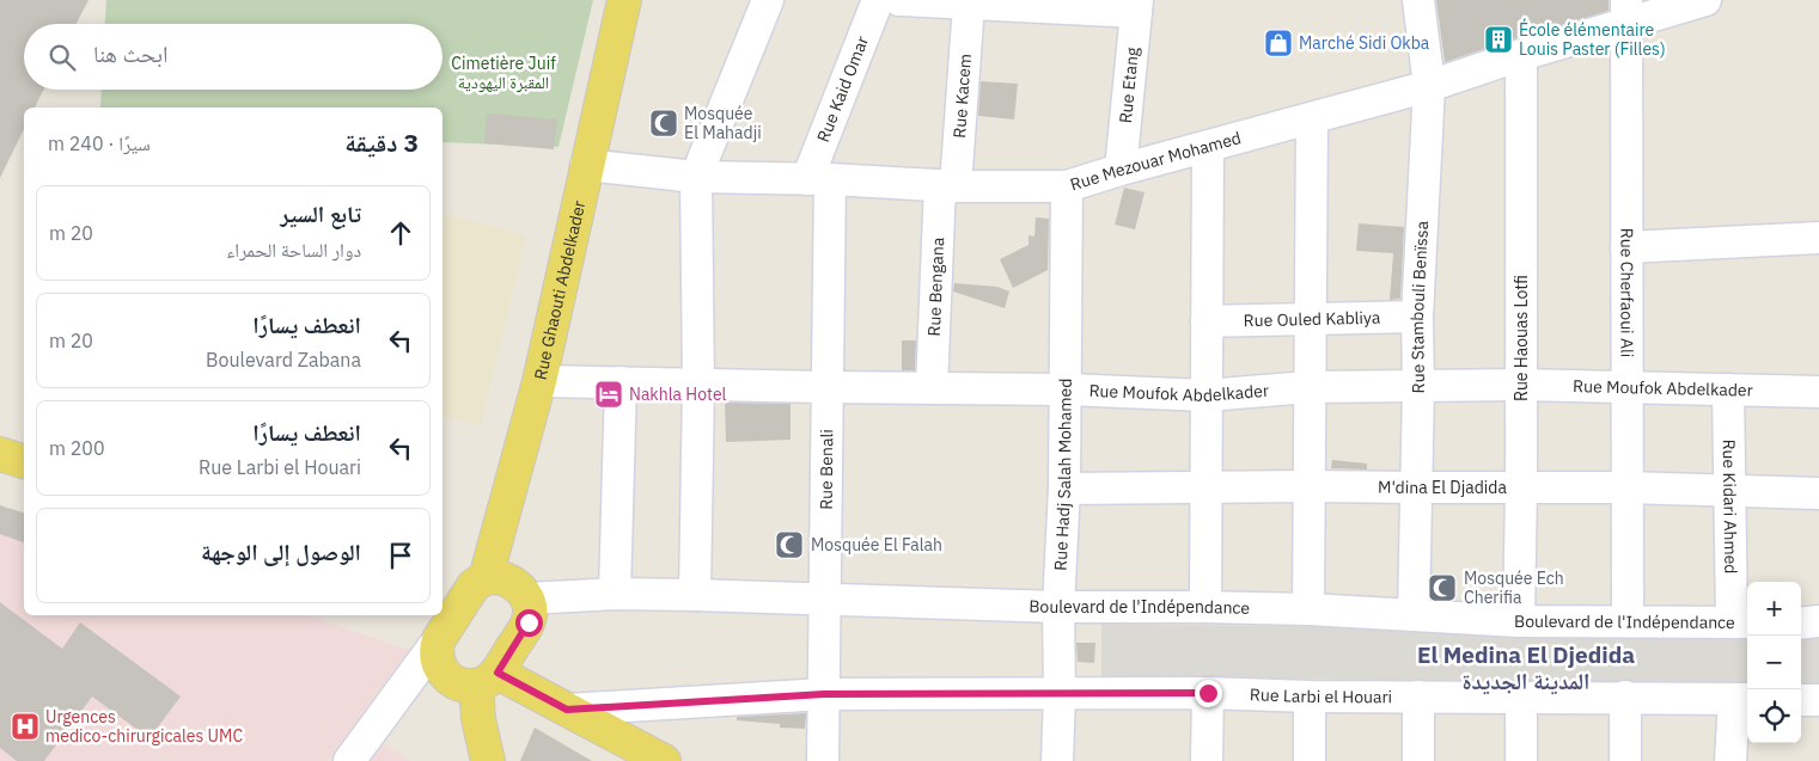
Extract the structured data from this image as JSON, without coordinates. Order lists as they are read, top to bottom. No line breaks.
{"streets":{"main road":["Rue Ghaouti Abdelkader"],"street":["Rue Etang","Rue Kaid Omar","Rue Kacem","Rue Mezouar Mohamed","Rue Bengana","Rue Cherfaoui Ali","Rue Stambouli Benïssa","Rue Ouled Kabliya","Rue Haouas Lotfi","Rue Moufok Abdelkader","Rue Benali","Rue Hadj Salah Mohamed","M'dina El Djadida","Rue Kidari Ahmed","Boulevard de l'Indépendance","Rue Larbi el Houari"]},"crossings":[["Rue Etang","Rue Mezouar Mohamed"],["Rue Kaid Omar","Rue Mezouar Mohamed"],["Rue Kaid Omar","Rue Benali"],["Rue Kacem","Rue Mezouar Mohamed"],["Rue Kacem","Rue Bengana"],["Rue Mezouar Mohamed","Rue Bengana"],["Rue Mezouar Mohamed","Rue Ghaouti Abdelkader"],["Rue Mezouar Mohamed","Rue Cherfaoui Ali"],["Rue Mezouar Mohamed","Rue Stambouli Benïssa"],["Rue Mezouar Mohamed","Rue Haouas Lotfi"],["Rue Mezouar Mohamed","Rue Benali"],["Rue Mezouar Mohamed","Rue Hadj Salah Mohamed"],["Rue Bengana","Rue Moufok Abdelkader"],["Rue Ghaouti Abdelkader","Rue Moufok Abdelkader"],["Rue Ghaouti Abdelkader","Boulevard de l'Indépendance"],["Rue Cherfaoui Ali","Rue Moufok Abdelkader"],["Rue Cherfaoui Ali","M'dina El Djadida"],["Rue Cherfaoui Ali","Boulevard de l'Indépendance"],["Rue Stambouli Benïssa","Rue Ouled Kabliya"],["Rue Stambouli Benïssa","Rue Moufok Abdelkader"],["Rue Stambouli Benïssa","M'dina El Djadida"],["Rue Stambouli Benïssa","Boulevard de l'Indépendance"],["Rue Haouas Lotfi","Rue Moufok Abdelkader"],["Rue Haouas Lotfi","M'dina El Djadida"],["Rue Haouas Lotfi","Boulevard de l'Indépendance"],["Rue Moufok Abdelkader","Rue Benali"],["Rue Moufok Abdelkader","Rue Hadj Salah Mohamed"],["Rue Moufok Abdelkader","Rue Kidari Ahmed"],["Rue Benali","Boulevard de l'Indépendance"],["Rue Benali","Rue Larbi el Houari"],["Rue Hadj Salah Mohamed","M'dina El Djadida"],["Rue Hadj Salah Mohamed","Boulevard de l'Indépendance"],["Rue Hadj Salah Mohamed","Rue Larbi el Houari"],["M'dina El Djadida","Rue Kidari Ahmed"],["Rue Kidari Ahmed","Boulevard de l'Indépendance"]],"districts":["El Medina El Djedida المدينة الجديدة"],"parks":["Cimetière Juif المقبرة اليهودية"],"places":{"building":["École élémentaire Louis Paster (Filles)"],"shop":["Marché Sidi Okba"],"mosque":["Mosquée El Mahadji","Mosquée El Falah","Mosquée Ech Cherifia"],"hotel":["Nakhla Hotel"],"hospital":["Urgences medico-chirurgicales UMC"]},"page":{"search":"ابحث هنا","heading":["3 دقيقة","سيرًا · 240 m"],"list":[["تابع السير","دوار الساحة الحمراء","20 m"],["انعطف يسارًا","Boulevard Zabana","20 m"],["انعطف يسارًا","Rue Larbi el Houari","200 m"],"الوصول إلى الوجهة"],"map_buttons":["+","−"]}}
